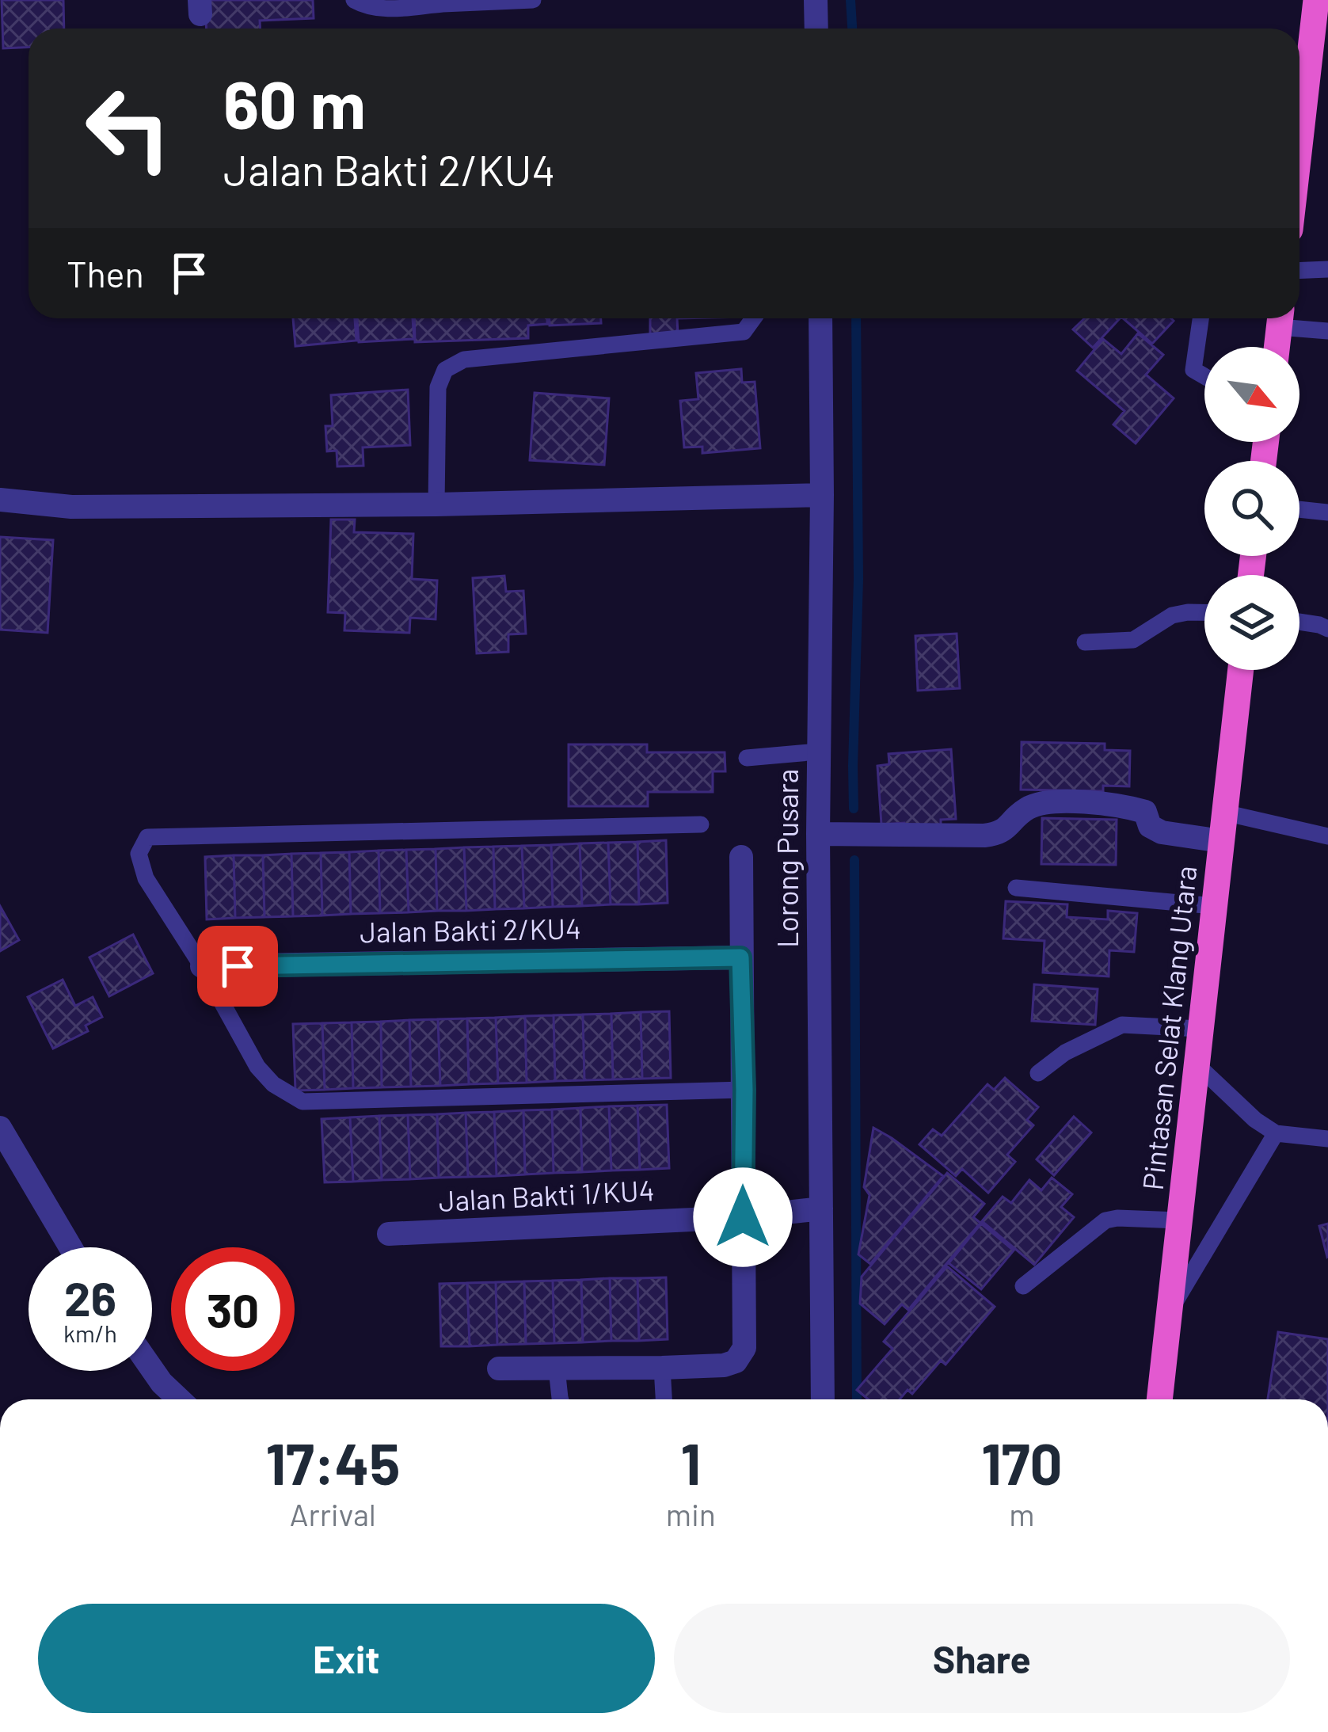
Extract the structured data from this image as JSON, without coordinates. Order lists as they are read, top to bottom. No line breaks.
{"streets":{"highway":["Pintasan Selat Klang Utara"],"street":["Lorong Pusara","Jalan Bakti 2/KU4","Jalan Bakti 1/KU4"]},"crossings":[["Lorong Pusara","Jalan Bakti 1/KU4"]],"north":"bottom right","page":{"turn":["60 m","Jalan Bakti 2/KU4"],"then":"Then","speed":"26 km/h","limit":"30","eta":["17:45","Arrival","1","min","170","m"],"buttons":["Exit","Share"]}}
